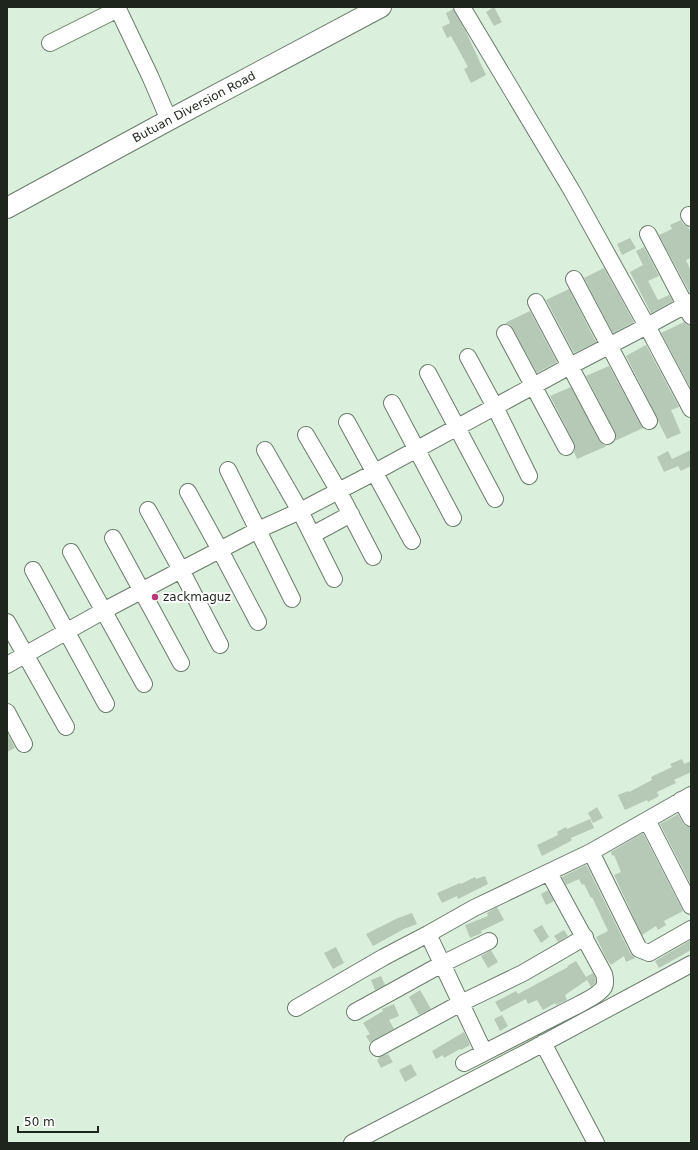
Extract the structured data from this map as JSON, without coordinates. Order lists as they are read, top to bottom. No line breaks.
{"streets":{"main road":["Butuan Diversion Road"]},"places":["zackmaguz"],"scale_bar":"50 m"}
